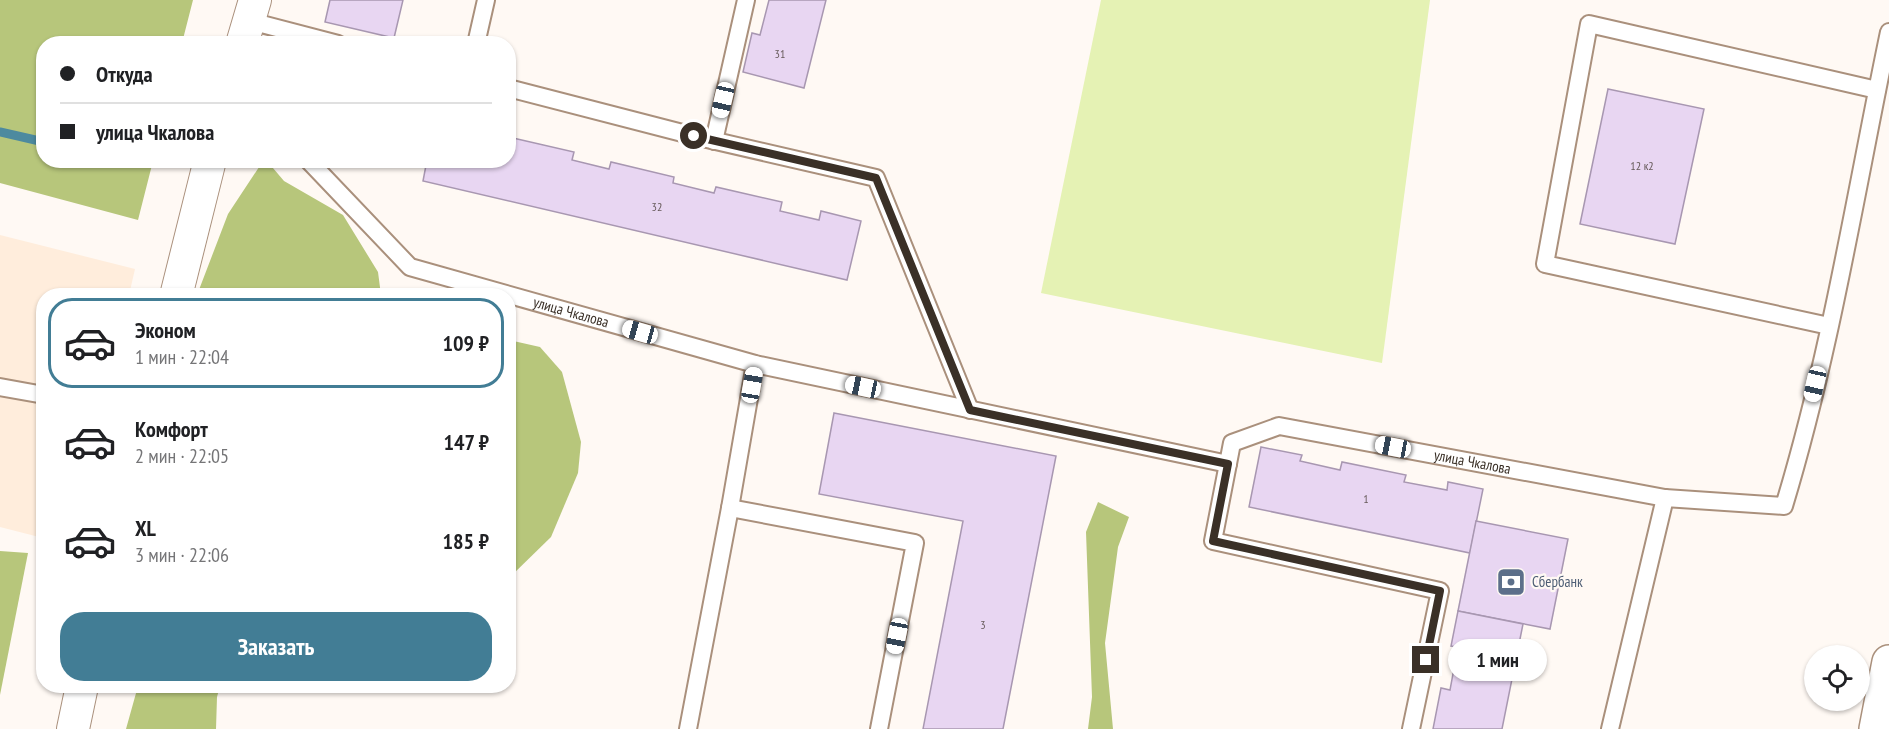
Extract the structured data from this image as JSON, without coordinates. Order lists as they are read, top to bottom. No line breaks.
{"streets":{"lane":["улица Чкалова"]},"places":{"bank":["Сбербанк"]},"house_numbers":["31","12 к2","32","1","3"],"page":{"banner":["Откуда","улица Чкалова"],"list":[{"name":"Эконом","note":"1 мин · 22:04","value":"109 ₽"},{"name":"Комфорт","note":"2 мин · 22:05","value":"147 ₽"},{"name":"XL","note":"3 мин · 22:06","value":"185 ₽"}],"buttons":"Заказать","bubble":"1 мин"}}
